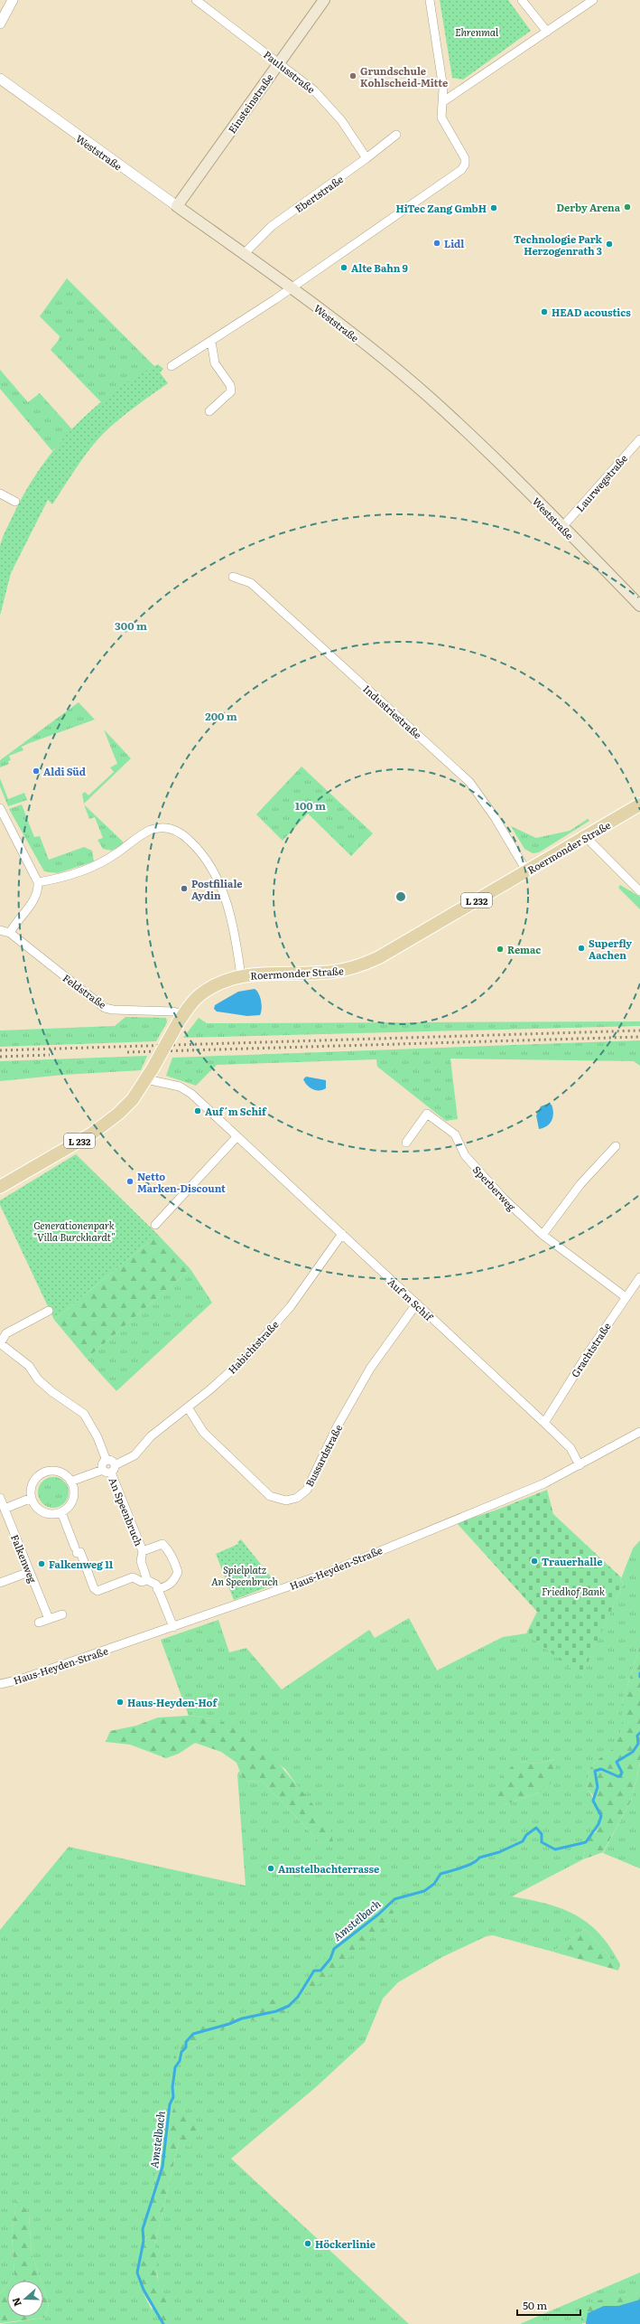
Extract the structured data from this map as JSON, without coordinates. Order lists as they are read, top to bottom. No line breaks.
{"streets":{"main road":["Einsteinstraße","Weststraße","Roermonder Straße","L 232"],"street":["Paulusstraße","Ebertstraße","Laurwegstraße","Industriestraße","Feldstraße","Sperberweg","Auf'm Schif","Habichtstraße","Grachtstraße","Bussardstraße","An Speenbruch","Falkenweg","Haus-Heyden-Straße"]},"crossings":[["Paulusstraße","Einsteinstraße"],["Paulusstraße","Ebertstraße"],["Einsteinstraße","Weststraße"],["Weststraße","Ebertstraße"],["Weststraße","Laurwegstraße"],["Industriestraße","Roermonder Straße"],["Roermonder Straße","Feldstraße"],["Roermonder Straße","Auf'm Schif"],["Sperberweg","Grachtstraße"],["Auf'm Schif","Habichtstraße"],["Auf'm Schif","Grachtstraße"],["Auf'm Schif","Bussardstraße"],["Auf'm Schif","Haus-Heyden-Straße"],["Habichtstraße","Bussardstraße"],["Habichtstraße","An Speenbruch"],["An Speenbruch","Haus-Heyden-Straße"]],"water":["Amstelbach"],"parks":["Ehrenmal","Generationenpark \"Villa Burckhardt\"","Spielplatz An Speenbruch","Friedhof Bank"],"places":["Grundschule Kohlscheid-Mitte","Derby Arena","HiTec Zang GmbH","Lidl","Technologie Park Herzogenrath 3","Alte Bahn 9","HEAD acoustics","Aldi Süd","Postfiliale Aydin","Superfly Aachen","Remac","Auf´m Schif","Netto Marken-Discount","Trauerhalle","Falkenweg 11","Haus-Heyden-Hof","Amstelbachterrasse","Höckerlinie"],"scale_bar":"50 m","north":"left","rings":["300 m","200 m","100 m"]}
